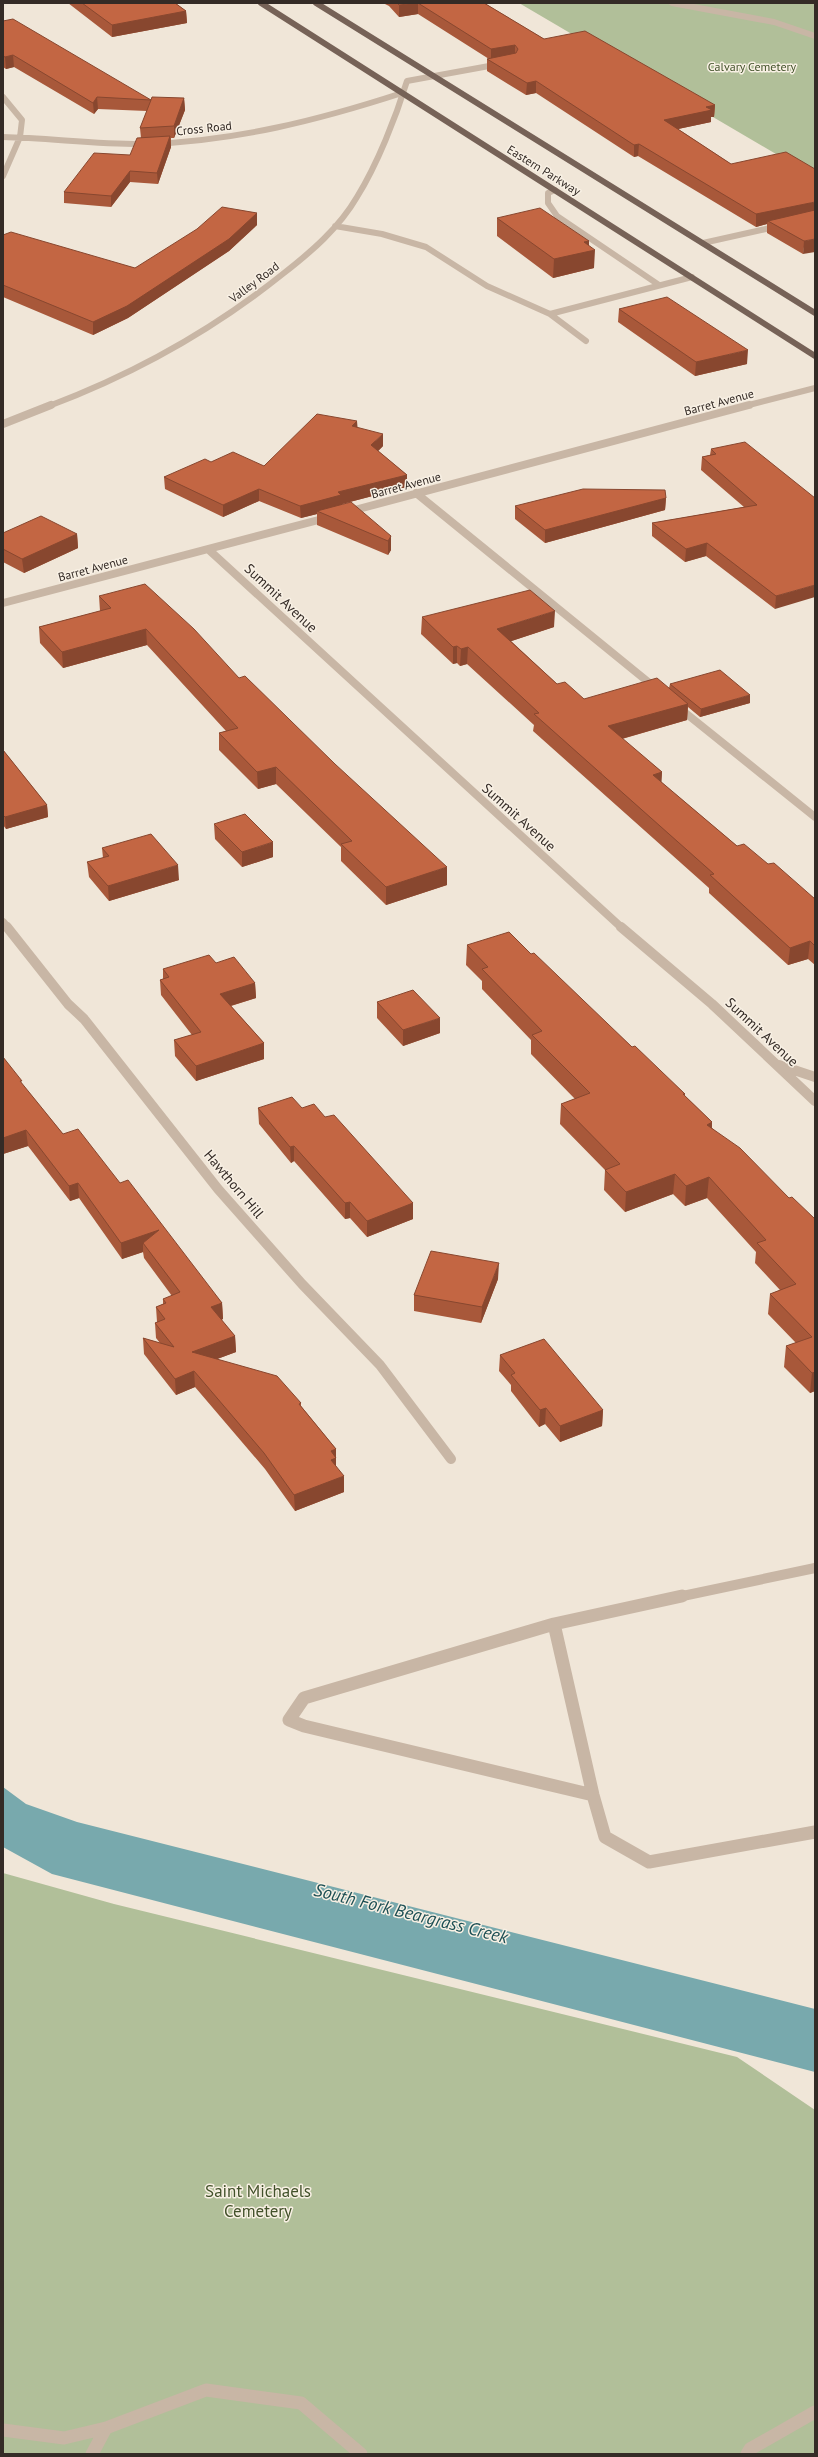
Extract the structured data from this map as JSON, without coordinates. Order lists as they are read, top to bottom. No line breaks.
{"streets":{"main road":["Eastern Parkway"],"street":["Cross Road","Valley Road","Barret Avenue","Summit Avenue","Hawthorn Hill"]},"crossings":[["Cross Road","Eastern Parkway"],["Cross Road","Valley Road"],["Eastern Parkway","Valley Road"],["Barret Avenue","Summit Avenue"]],"water":["South Fork Beargrass Creek"],"parks":["Calvary Cemetery","Saint Michaels Cemetery"]}
